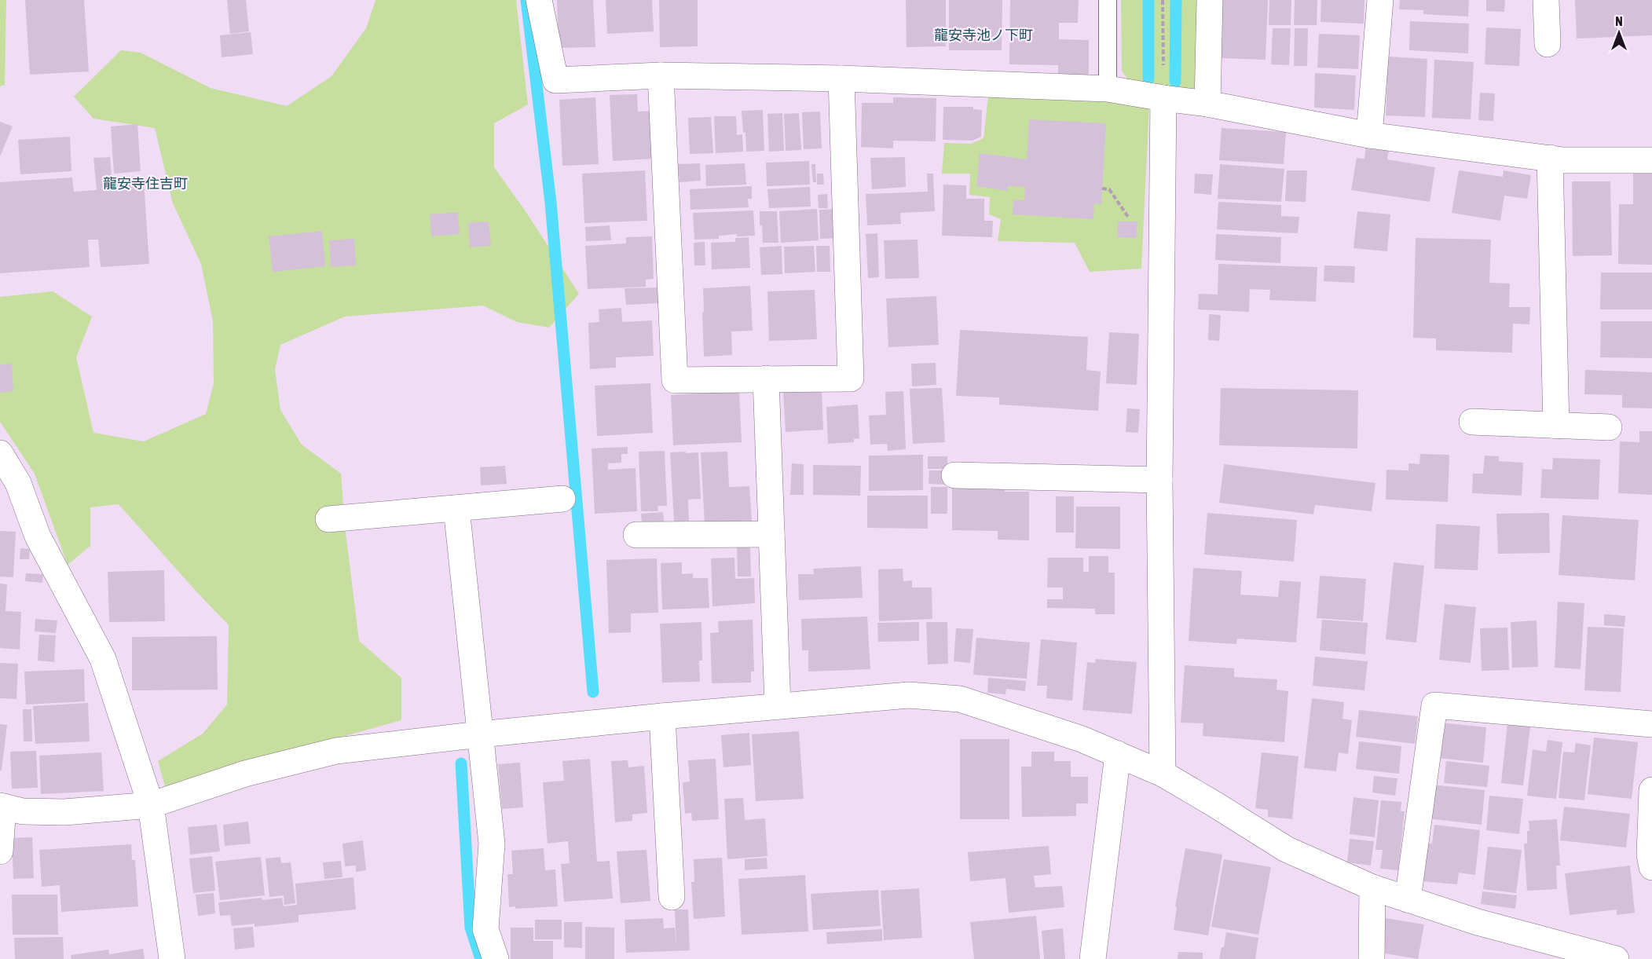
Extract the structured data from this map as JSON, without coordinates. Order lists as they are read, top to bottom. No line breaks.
{"districts":["龍安寺池ノ下町","龍安寺住吉町"],"north":"top"}
